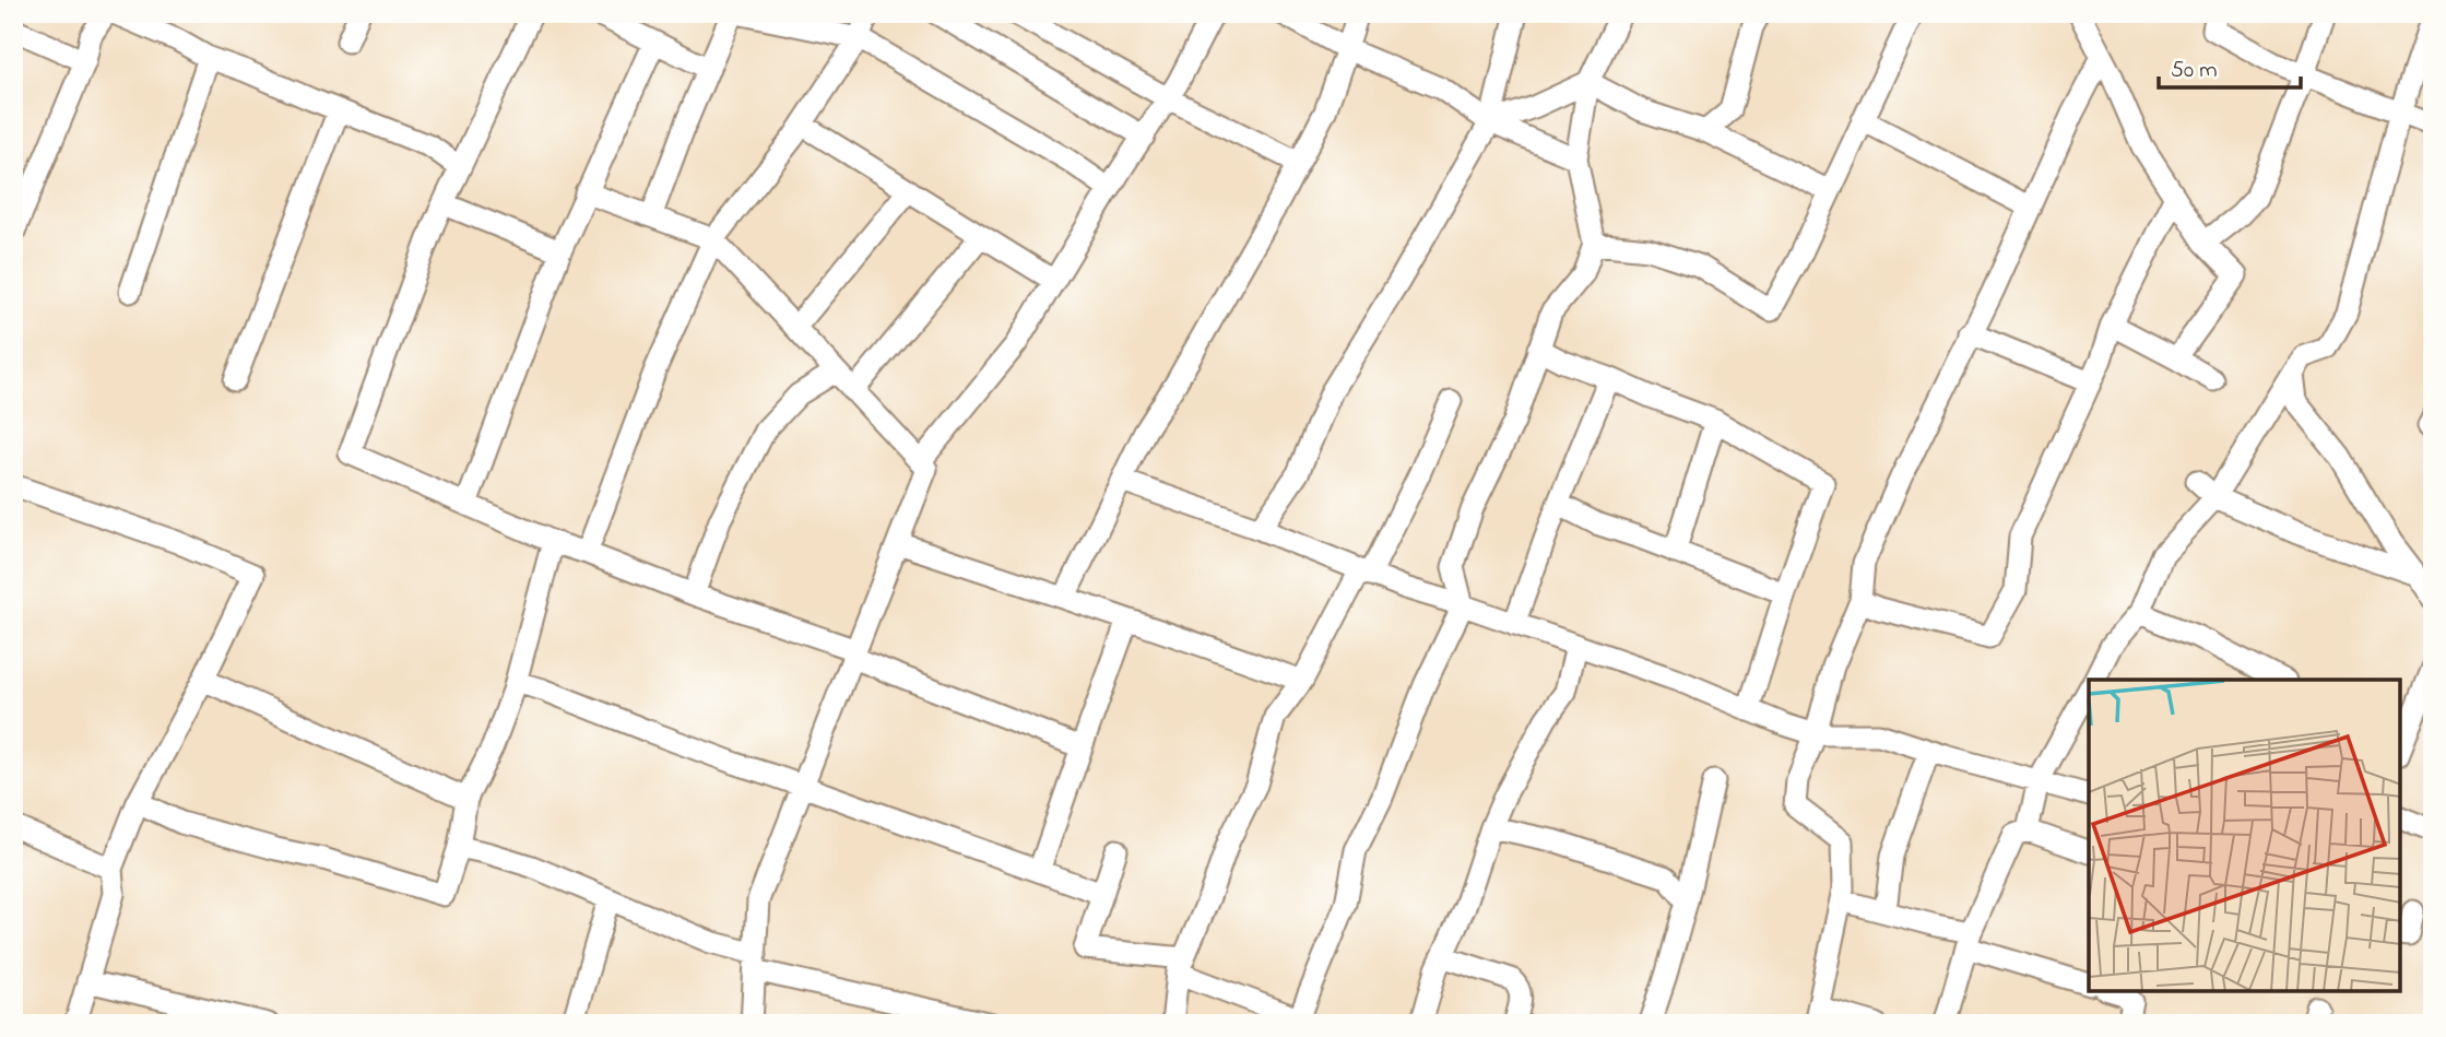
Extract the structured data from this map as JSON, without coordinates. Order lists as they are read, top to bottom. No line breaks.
{"scale_bar":"50 m"}
